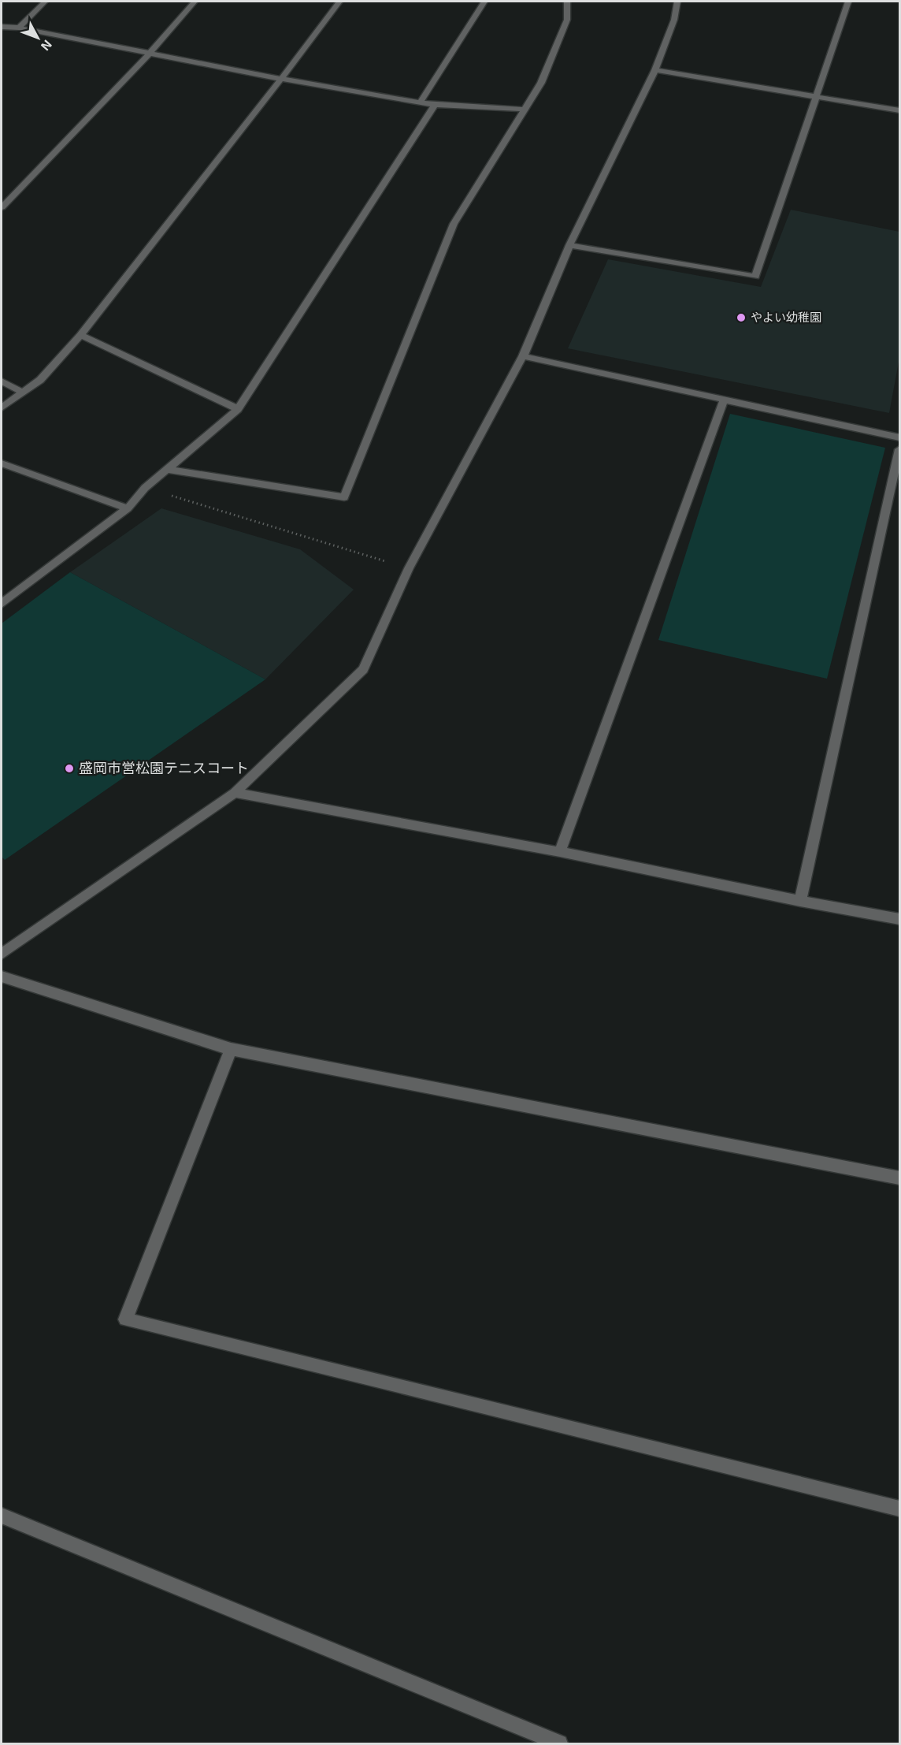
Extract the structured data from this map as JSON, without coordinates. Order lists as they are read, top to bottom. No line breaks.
{"places":["やよい幼稚園","盛岡市営松園テニスコート"],"north":"bottom right"}
